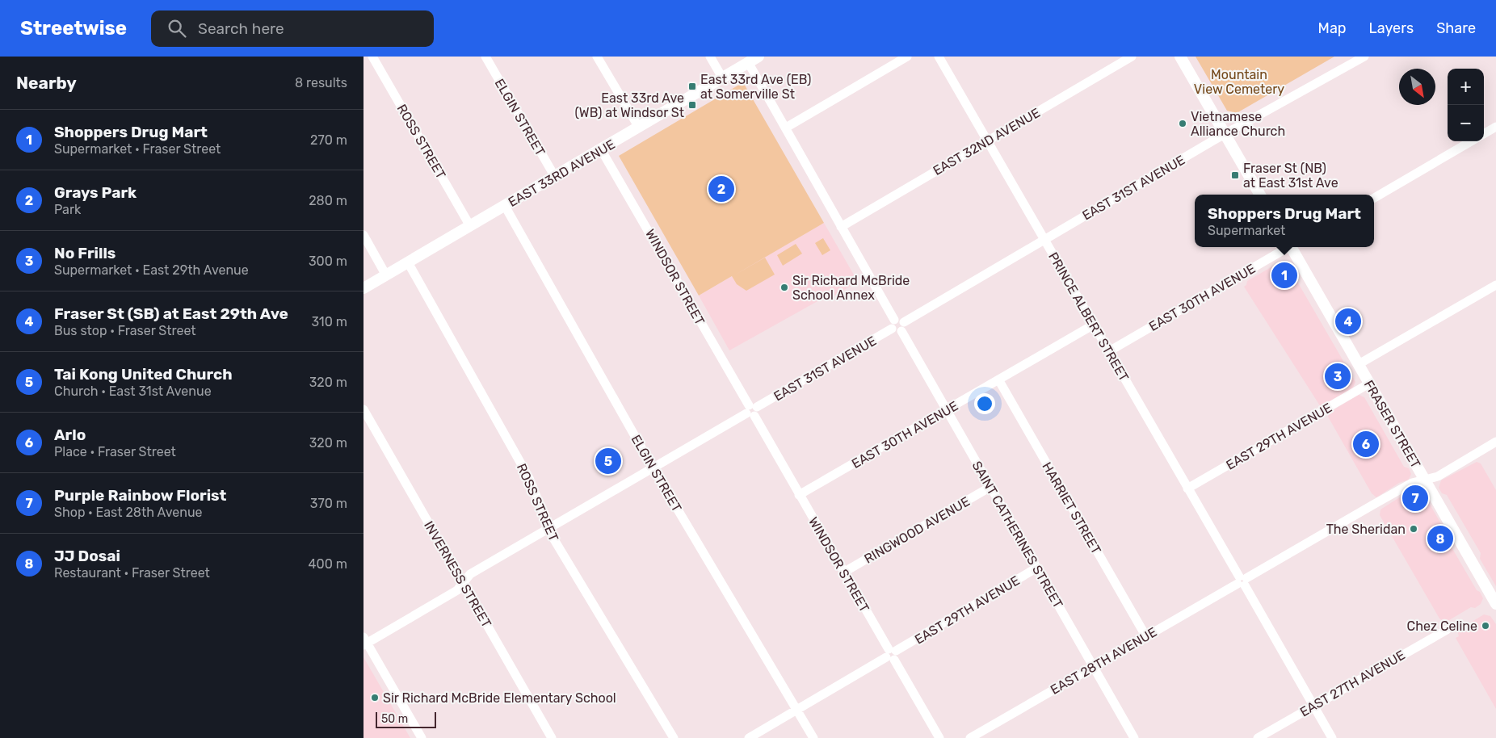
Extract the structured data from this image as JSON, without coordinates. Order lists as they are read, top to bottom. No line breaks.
{"streets":{"street":["ELGIN STREET","ROSS STREET","EAST 32ND AVENUE","EAST 33RD AVENUE","EAST 31ST AVENUE","WINDSOR STREET","EAST 30TH AVENUE","PRINCE ALBERT STREET","FRASER STREET","EAST 29TH AVENUE","HARRIET STREET","RINGWOOD AVENUE","SAINT CATHERINES STREET","INVERNESS STREET","EAST 28TH AVENUE","EAST 27TH AVENUE"]},"crossings":[["ELGIN STREET","EAST 33RD AVENUE"],["ELGIN STREET","EAST 31ST AVENUE"],["ELGIN STREET","EAST 29TH AVENUE"],["ROSS STREET","EAST 33RD AVENUE"],["ROSS STREET","EAST 31ST AVENUE"],["EAST 32ND AVENUE","PRINCE ALBERT STREET"],["EAST 32ND AVENUE","SAINT CATHERINES STREET"],["EAST 33RD AVENUE","WINDSOR STREET"],["EAST 33RD AVENUE","SAINT CATHERINES STREET"],["EAST 31ST AVENUE","WINDSOR STREET"],["EAST 31ST AVENUE","PRINCE ALBERT STREET"],["EAST 31ST AVENUE","SAINT CATHERINES STREET"],["EAST 31ST AVENUE","INVERNESS STREET"],["WINDSOR STREET","EAST 30TH AVENUE"],["WINDSOR STREET","EAST 29TH AVENUE"],["WINDSOR STREET","RINGWOOD AVENUE"],["EAST 30TH AVENUE","PRINCE ALBERT STREET"],["EAST 30TH AVENUE","HARRIET STREET"],["EAST 30TH AVENUE","SAINT CATHERINES STREET"],["PRINCE ALBERT STREET","EAST 29TH AVENUE"],["PRINCE ALBERT STREET","EAST 28TH AVENUE"],["PRINCE ALBERT STREET","EAST 27TH AVENUE"],["FRASER STREET","EAST 29TH AVENUE"],["FRASER STREET","EAST 28TH AVENUE"],["EAST 29TH AVENUE","SAINT CATHERINES STREET"],["HARRIET STREET","EAST 28TH AVENUE"],["RINGWOOD AVENUE","SAINT CATHERINES STREET"],["SAINT CATHERINES STREET","EAST 28TH AVENUE"]],"parks":["Mountain View Cemetery"],"places":{"transit":["East 33rd Ave (EB) at Somerville St","East 33rd Ave (WB) at Windsor St","Fraser St (NB) at East 31st Ave"],"other":["Vietnamese Alliance Church","Sir Richard McBride School Annex","The Sheridan","Chez Celine","Sir Richard McBride Elementary School"]},"scale_bar":"50 m","north":"bottom right","page":{"header":"Streetwise","search":"Search here","nav":["Map","Layers","Share"],"heading":["Nearby","8 results"],"map_buttons":["+","−"],"list":[{"mark":"1","name":"Shoppers Drug Mart","note":"Supermarket · Fraser Street","value":"270 m"},{"mark":"2","name":"Grays Park","note":"Park","value":"280 m"},{"mark":"3","name":"No Frills","note":"Supermarket · East 29th Avenue","value":"300 m"},{"mark":"4","name":"Fraser St (SB) at East 29th Ave","note":"Bus stop · Fraser Street","value":"310 m"},{"mark":"5","name":"Tai Kong United Church","note":"Church · East 31st Avenue","value":"320 m"},{"mark":"6","name":"Arlo","note":"Place · Fraser Street","value":"320 m"},{"mark":"7","name":"Purple Rainbow Florist","note":"Shop · East 28th Avenue","value":"370 m"},{"mark":"8","name":"JJ Dosai","note":"Restaurant · Fraser Street","value":"400 m"}],"pins":["2","1","4","3","6","5","7","8"],"popup":["Shoppers Drug Mart","Supermarket"],"scale":"50 m"}}
